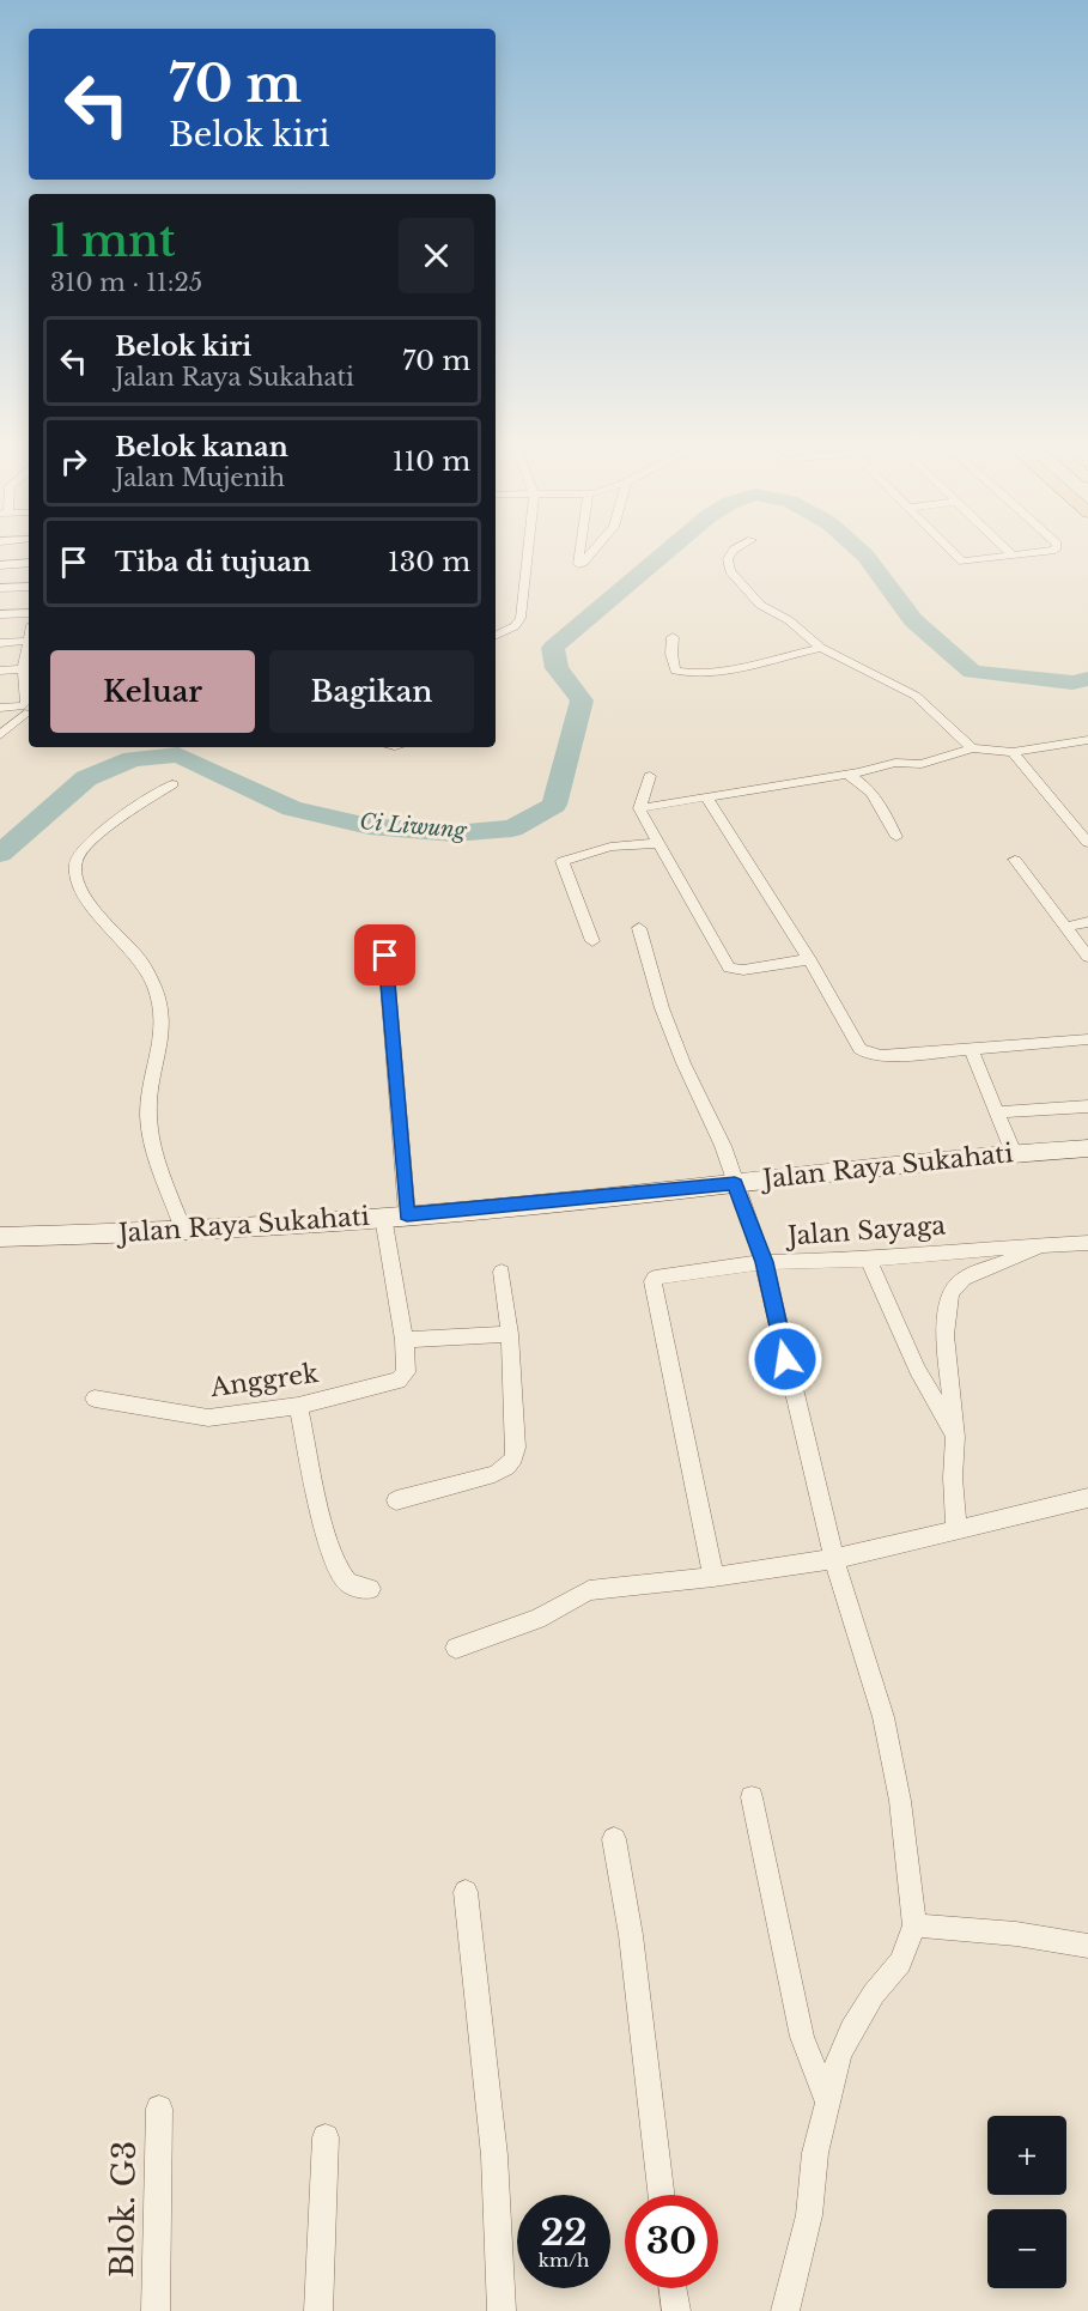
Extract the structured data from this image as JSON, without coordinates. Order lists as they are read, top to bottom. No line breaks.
{"streets":{"main road":["Jalan Raya Sukahati"],"street":["Jalan Sayaga","Anggrek","Blok. G3"]},"crossings":[["Jalan Raya Sukahati","Anggrek"]],"water":["Ci Liwung"],"page":{"turn":["70 m","Belok kiri"],"heading":["1 mnt","310 m · 11:25"],"list":[{"name":"Belok kiri","note":"Jalan Raya Sukahati","value":"70 m"},{"name":"Belok kanan","note":"Jalan Mujenih","value":"110 m"},{"name":"Tiba di tujuan","value":"130 m"}],"buttons":["Keluar","Bagikan"],"map_buttons":["+","−"],"speed":"22 km/h","limit":"30"}}
